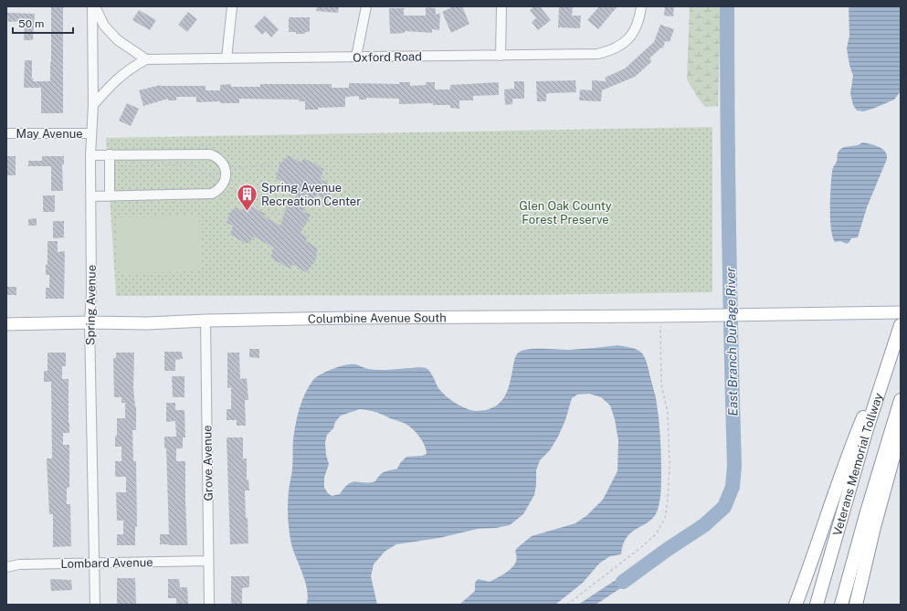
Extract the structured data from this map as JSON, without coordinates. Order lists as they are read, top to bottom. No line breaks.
{"streets":{"highway":["Veterans Memorial Tollway"],"main road":["Columbine Avenue South"],"street":["Oxford Road","May Avenue","Spring Avenue","Grove Avenue","Lombard Avenue"]},"crossings":[["Oxford Road","Spring Avenue"],["May Avenue","Spring Avenue"],["Spring Avenue","Columbine Avenue South"],["Spring Avenue","Lombard Avenue"],["Columbine Avenue South","Grove Avenue"],["Grove Avenue","Lombard Avenue"]],"water":["East Branch DuPage River"],"parks":["Glen Oak County Forest Preserve"],"places":{"building":["Spring Avenue Recreation Center"]},"scale_bar":"50 m"}
